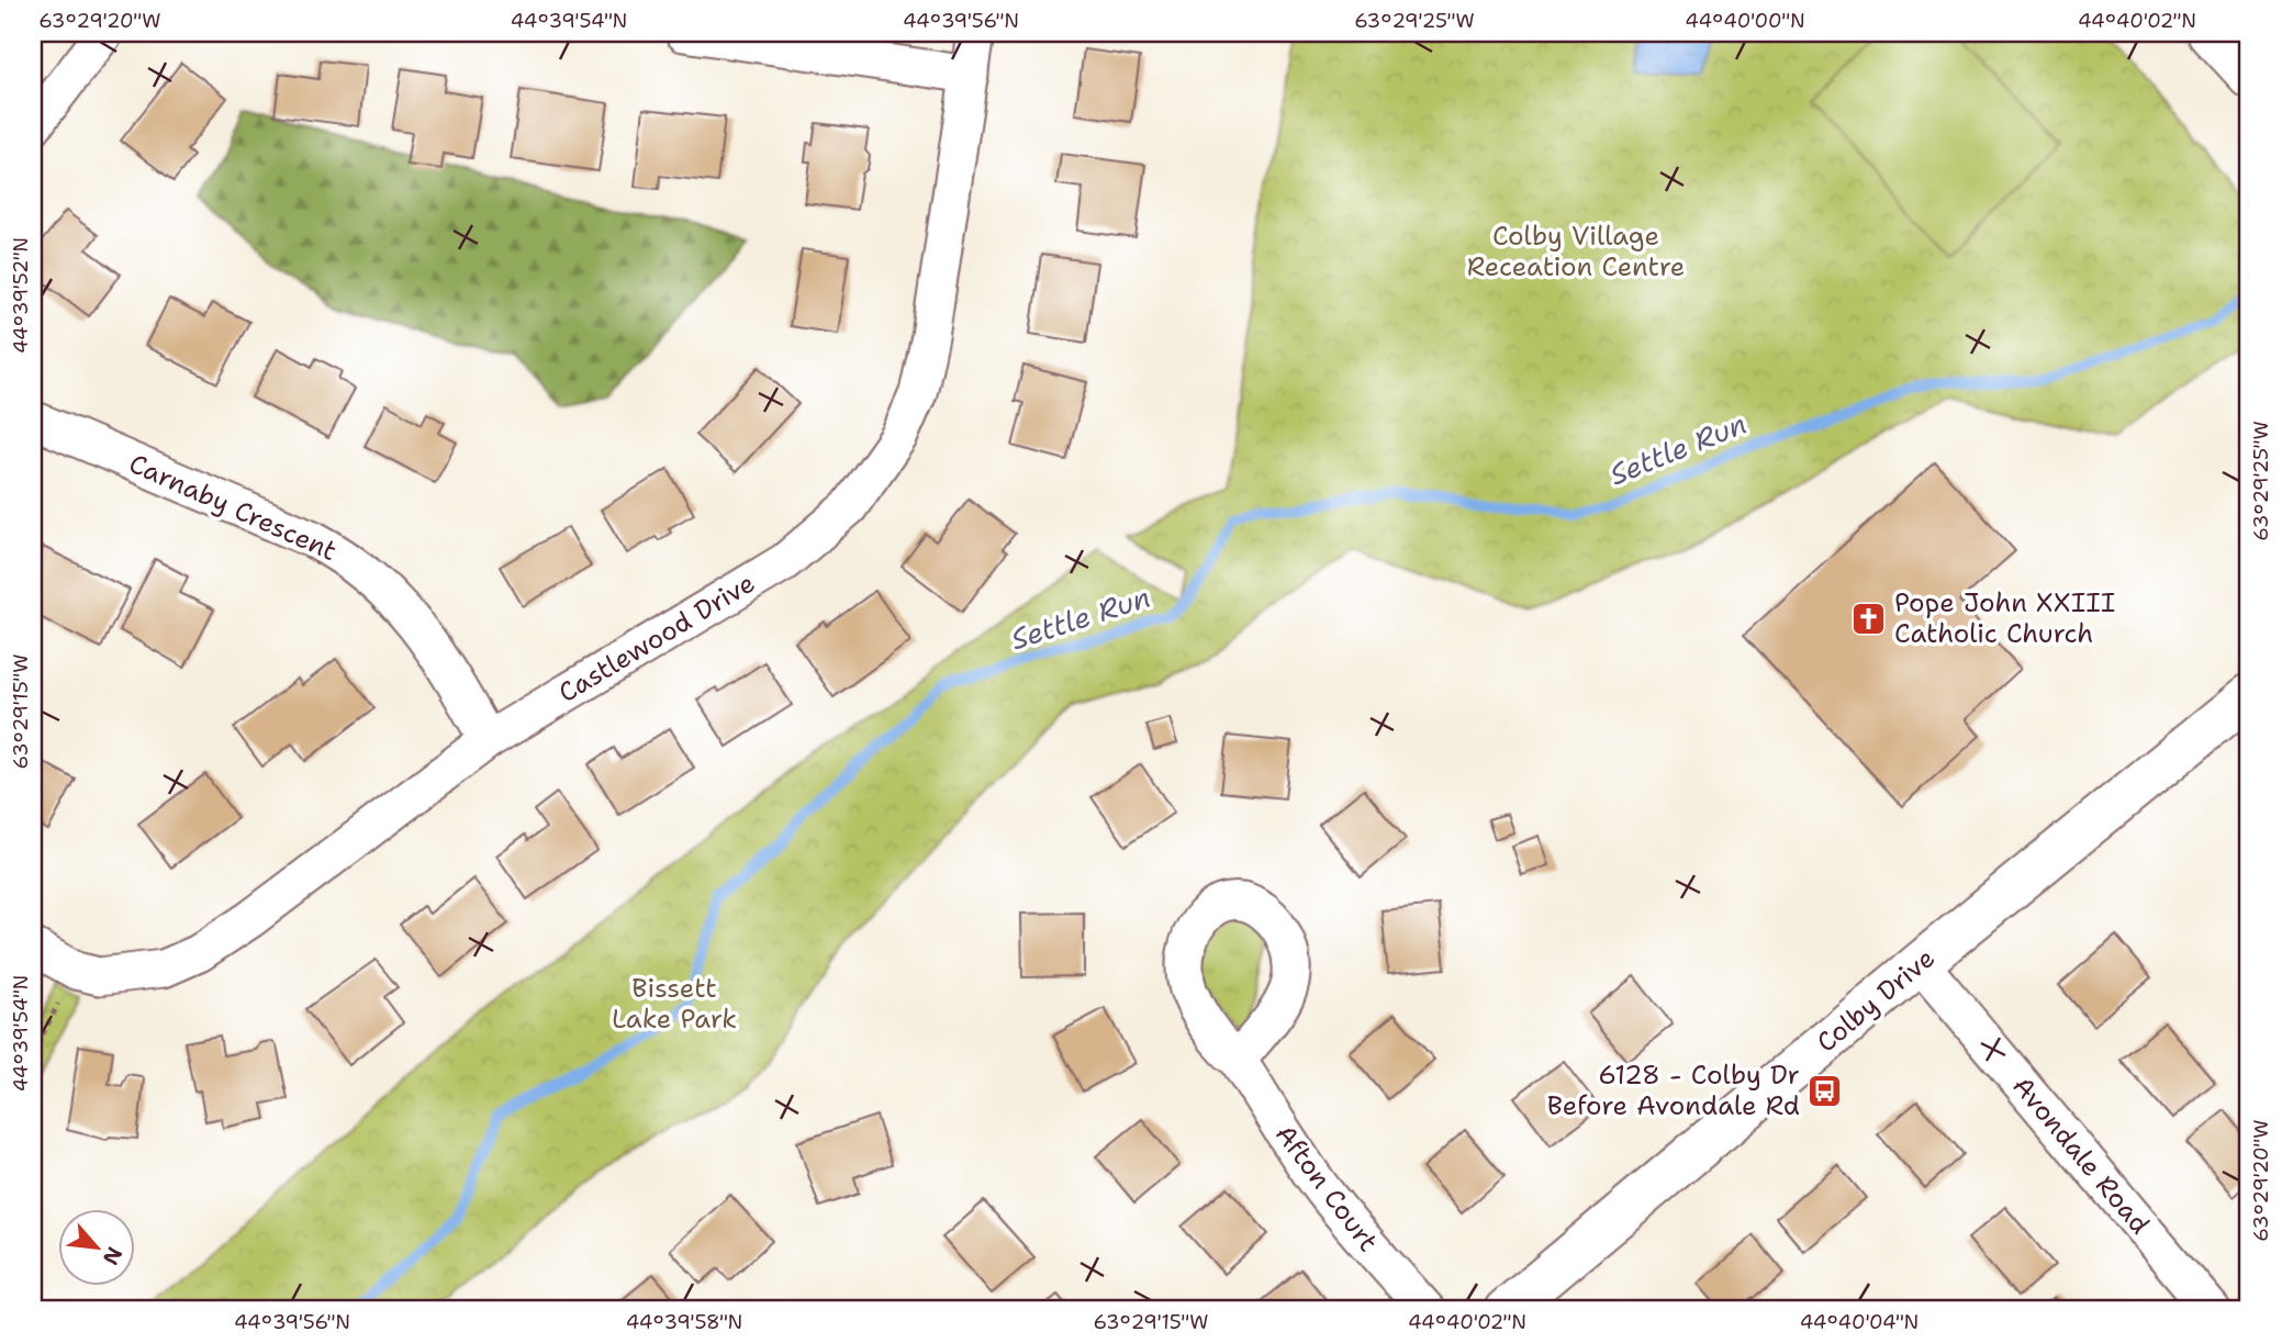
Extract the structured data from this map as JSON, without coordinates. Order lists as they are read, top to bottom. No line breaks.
{"streets":{"street":["Carnaby Crescent","Castlewood Drive","Colby Drive","Avondale Road","Afton Court"]},"crossings":[["Carnaby Crescent","Castlewood Drive"],["Colby Drive","Avondale Road"]],"water":["Settle Run"],"parks":["Colby Village Receation Centre","Bissett Lake Park"],"places":{"church":["Pope John XXIII Catholic Church"],"bus stop":["6128 - Colby Dr Before Avondale Rd"]},"north":"bottom right","coordinates":["63°29'20\"W","44°39'54\"N","44°39'56\"N","63°29'25\"W","44°40'00\"N","44°40'02\"N","44°39'52\"N","63°29'15\"W","44°39'58\"N","44°40'04\"N"]}
